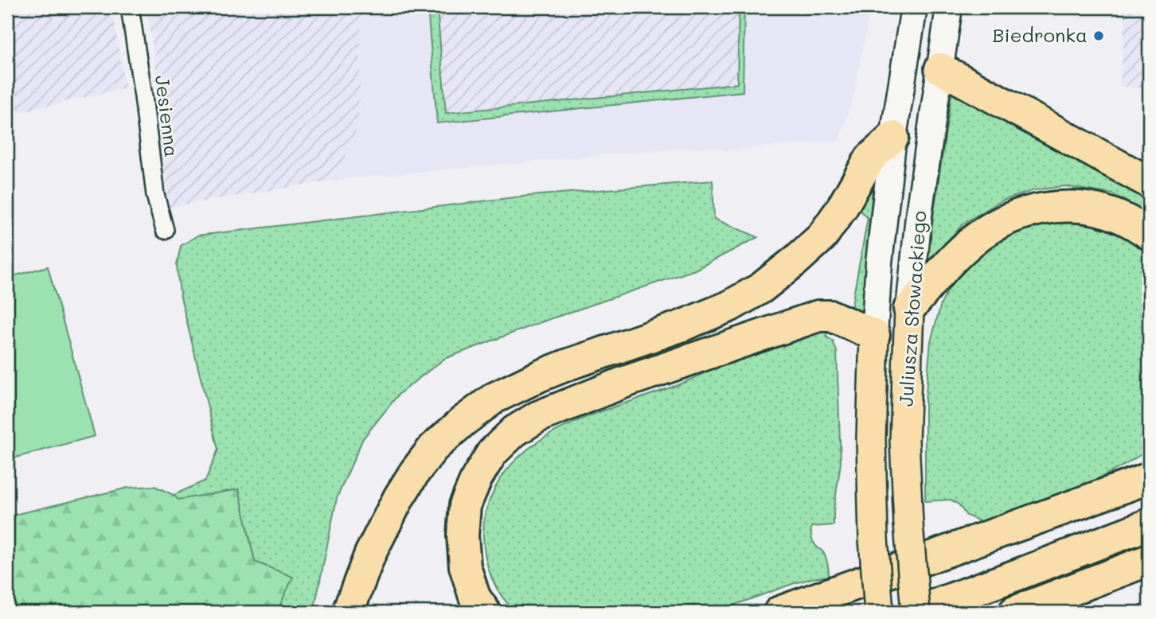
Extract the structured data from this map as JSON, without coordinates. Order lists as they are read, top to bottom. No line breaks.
{"streets":{"main road":["Juliusza Słowackiego"],"street":["Jesienna"]},"places":["Biedronka"]}
